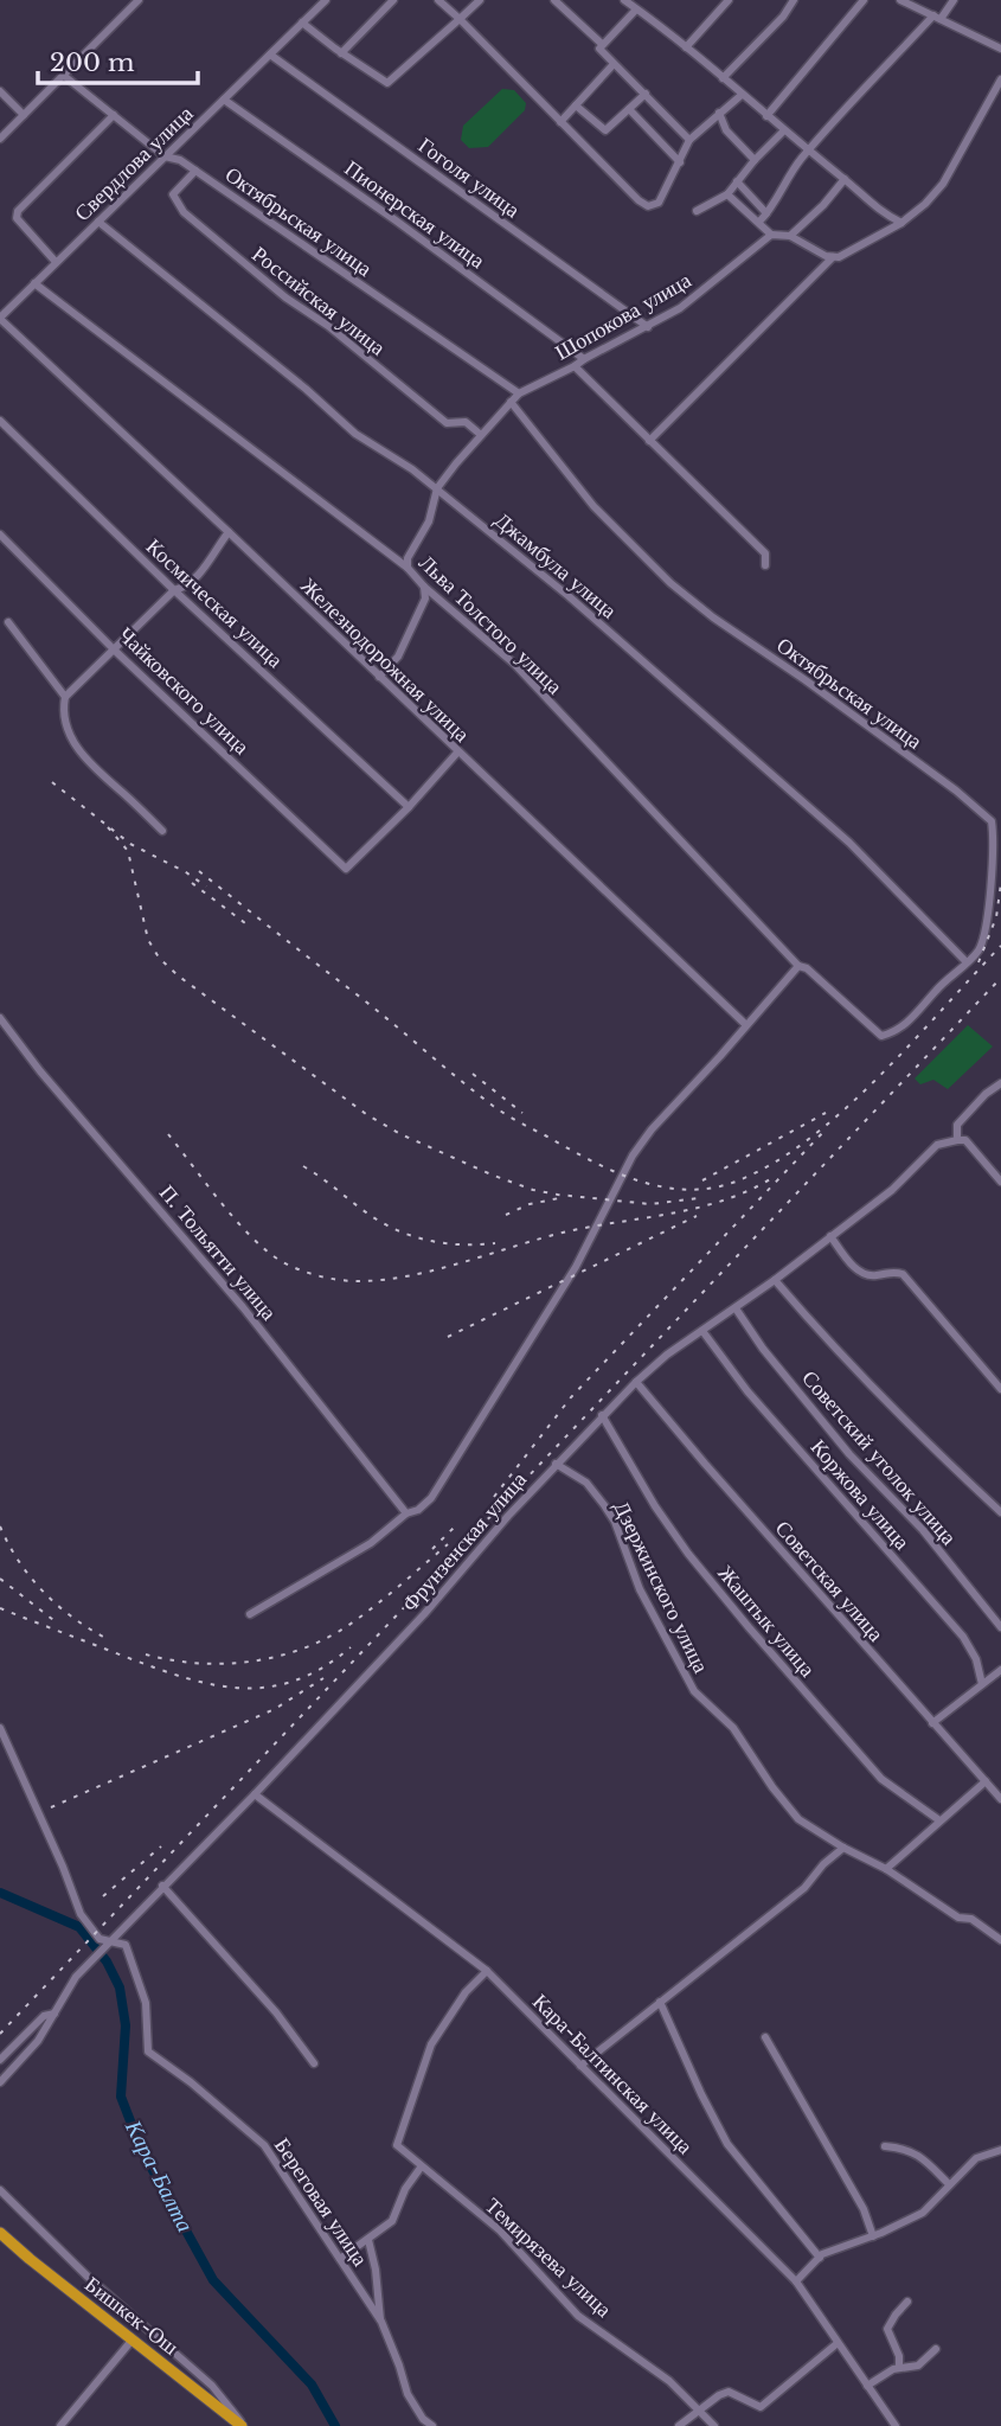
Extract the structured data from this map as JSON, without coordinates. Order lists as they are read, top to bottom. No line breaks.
{"streets":{"highway":["Бишкек-Ош"],"street":["Свердлова улица","Гоголя улица","Пионерская улица","Октябрьская улица","Российская улица","Шопокова улица","Джамбула улица","Космическая улица","Льва Толстого улица","Железнодорожная улица","Чайковского улица","П. Тольятти улица","Советский уголок улица","Коржова улица","Фрунзенская улица","Советская улица","Дзержинского улица","Жаштык улица","Кара-Балтинская улица","Береговая улица","Темирязева улица"]},"crossings":[["Свердлова улица","Гоголя улица"],["Свердлова улица","Пионерская улица"],["Свердлова улица","Октябрьская улица"],["Свердлова улица","Джамбула улица"],["Свердлова улица","Льва Толстого улица"],["Свердлова улица","Железнодорожная улица"],["Гоголя улица","Шопокова улица"],["Пионерская улица","Шопокова улица"],["Октябрьская улица","Российская улица"],["Октябрьская улица","Шопокова улица"],["Октябрьская улица","Джамбула улица"],["Октябрьская улица","Льва Толстого улица"],["Российская улица","Шопокова улица"],["Шопокова улица","Джамбула улица"],["Шопокова улица","Льва Толстого улица"],["Космическая улица","Чайковского улица"],["Советский уголок улица","Фрунзенская улица"],["Коржова улица","Фрунзенская улица"],["Фрунзенская улица","Советская улица"],["Фрунзенская улица","Дзержинского улица"],["Фрунзенская улица","Жаштык улица"],["Фрунзенская улица","Кара-Балтинская улица"],["Фрунзенская улица","Береговая улица"],["Кара-Балтинская улица","Темирязева улица"]],"water":["Кара-Балта"],"scale_bar":"200 m"}
